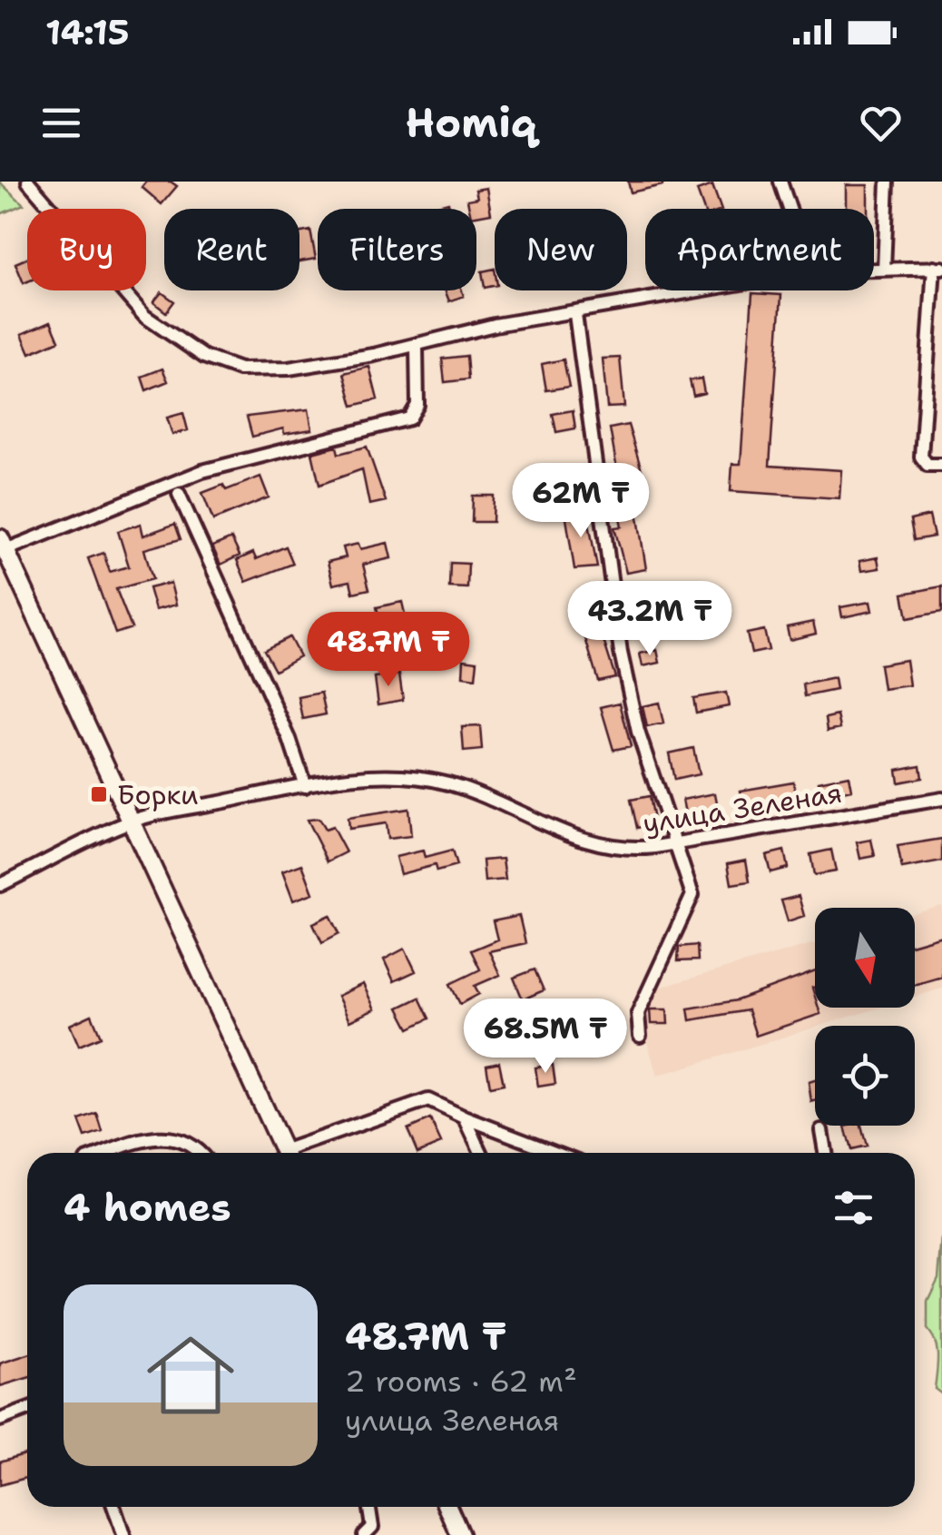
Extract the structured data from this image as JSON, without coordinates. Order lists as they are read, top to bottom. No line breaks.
{"streets":{"street":["улица Зеленая"]},"places":{"transit":["Борки"]},"north":"bottom","page":{"status":"14:15","header":"Homiq","chip":["Buy","Rent","Filters","New","Apartment"],"price":["62M ₸","43.2M ₸","48.7M ₸","68.5M ₸"],"heading":"4 homes","list":[{"name":"48.7M ₸","note":"2 rooms · 62 m² · улица Зеленая"}]}}
